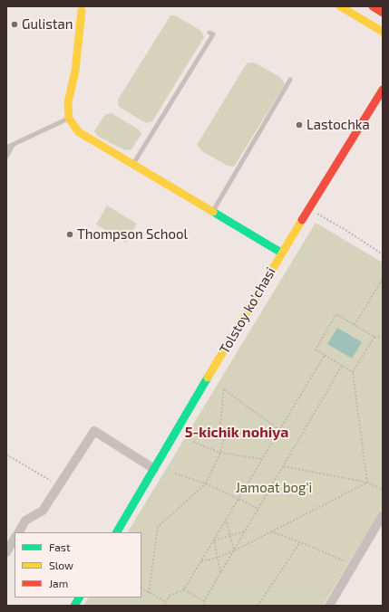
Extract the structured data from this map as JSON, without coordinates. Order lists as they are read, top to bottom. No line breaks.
{"streets":{"street":["Tolstoy ko'chasi"]},"districts":["5-kichik nohiya"],"parks":["Jamoat bog'i"],"places":["Gulistan","Lastochka","Thompson School"],"legend":["Fast","Slow","Jam"]}
